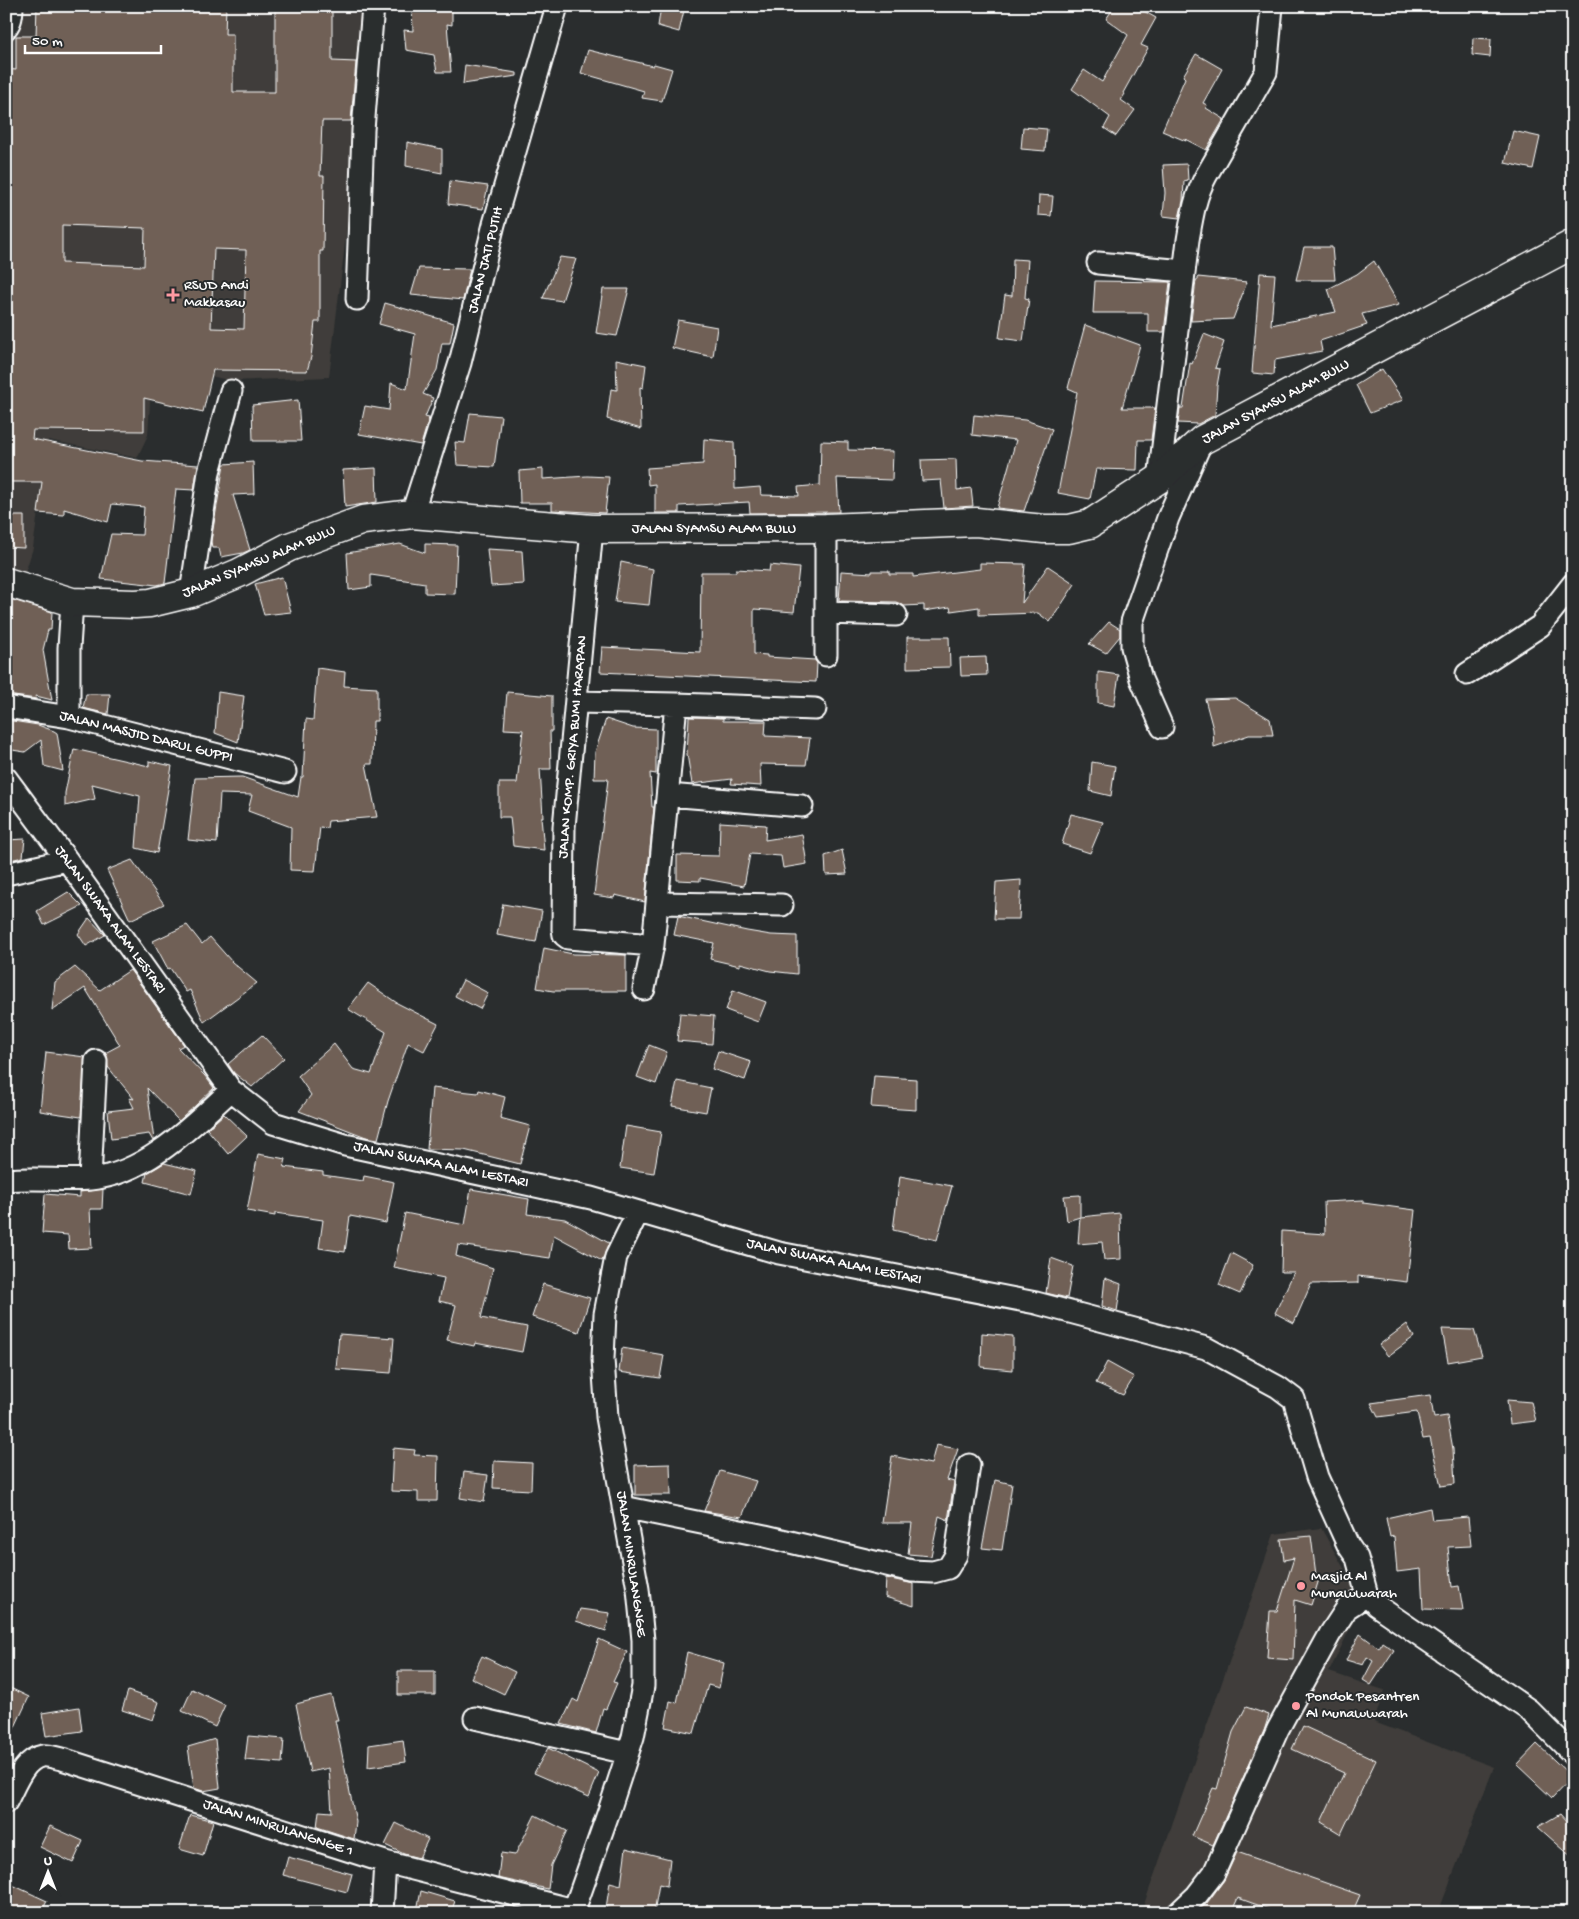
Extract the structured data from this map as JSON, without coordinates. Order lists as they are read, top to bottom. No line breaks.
{"streets":{"street":["JALAN JATI PUTIH","JALAN SYAMSU ALAM BULU","JALAN MASJID DARUL GUPPI","JALAN KOMP. GRIYA BUMI HARAPAN","JALAN SWAKA ALAM LESTARI","JALAN MINRULANGNGE","JALAN MINRULANGNGE 1"]},"crossings":[["JALAN JATI PUTIH","JALAN SYAMSU ALAM BULU"],["JALAN SYAMSU ALAM BULU","JALAN KOMP. GRIYA BUMI HARAPAN"],["JALAN SWAKA ALAM LESTARI","JALAN MINRULANGNGE"],["JALAN MINRULANGNGE","JALAN MINRULANGNGE 1"]],"places":{"health":["RSUD Andi Makkasau"],"other":["Masjid Al Munawwarah","Pondok Pesantren Al Munawwarah"]},"scale_bar":"50 m","north":"top"}
